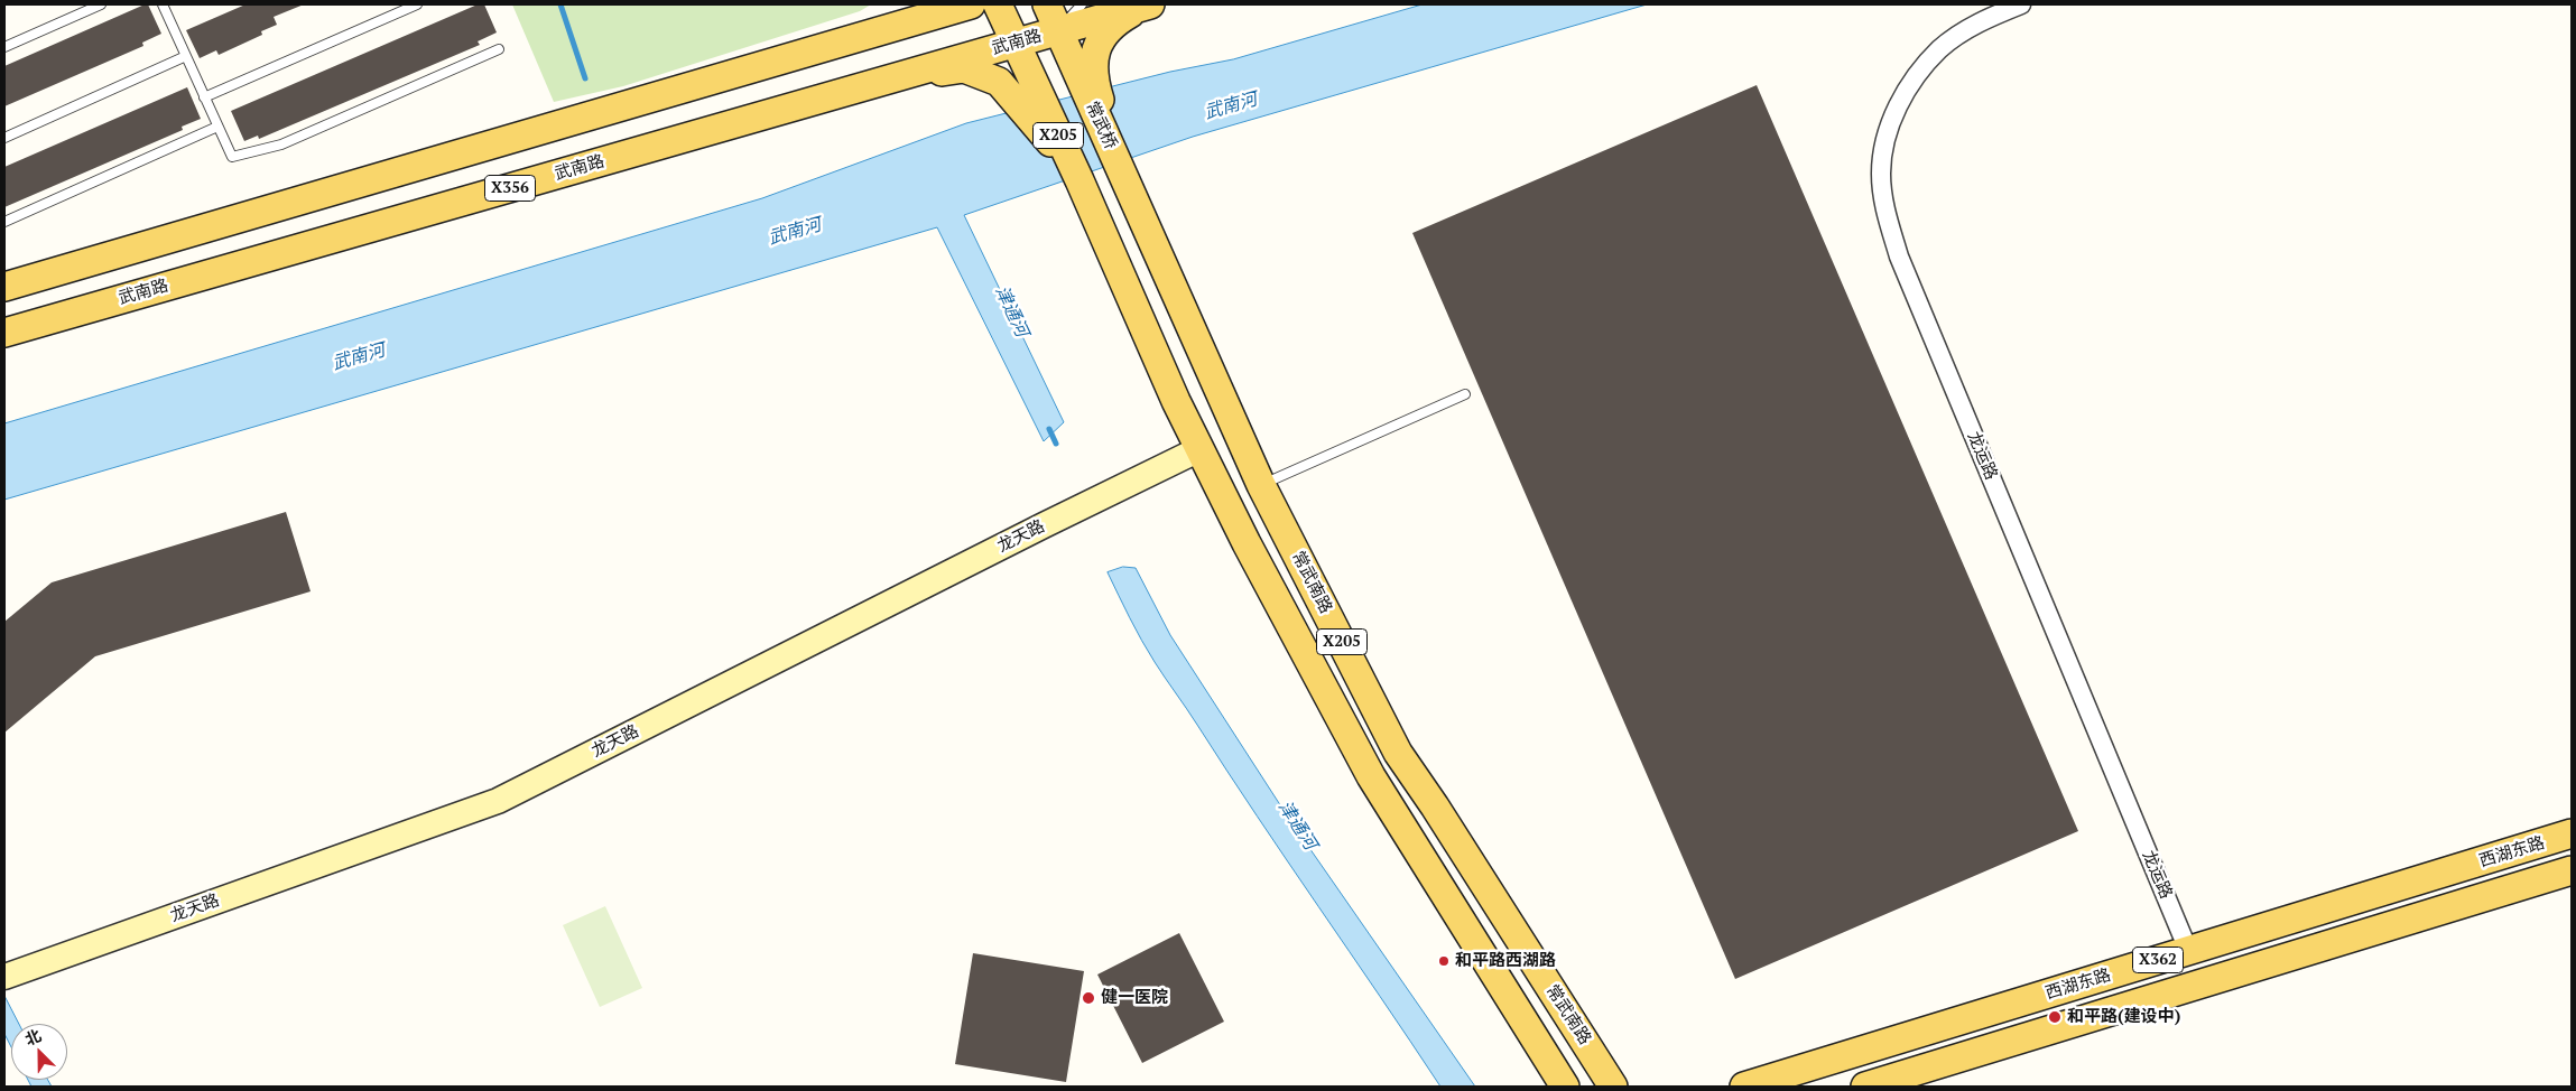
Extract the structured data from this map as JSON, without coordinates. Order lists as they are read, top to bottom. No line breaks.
{"streets":{"main road":["武南路","常武桥","X205","X356","常武南路","西湖东路","X362"],"street":["龙运路","龙天路"]},"crossings":[["武南路","X205"],["武南路","X356"],["常武桥","X205"],["常武桥","常武南路"],["X205","X356"],["X205","龙天路"],["龙运路","西湖东路"]],"water":["武南河","津通河"],"places":["和平路西湖路","健一医院","和平路(建设中)"],"north":"top left"}
